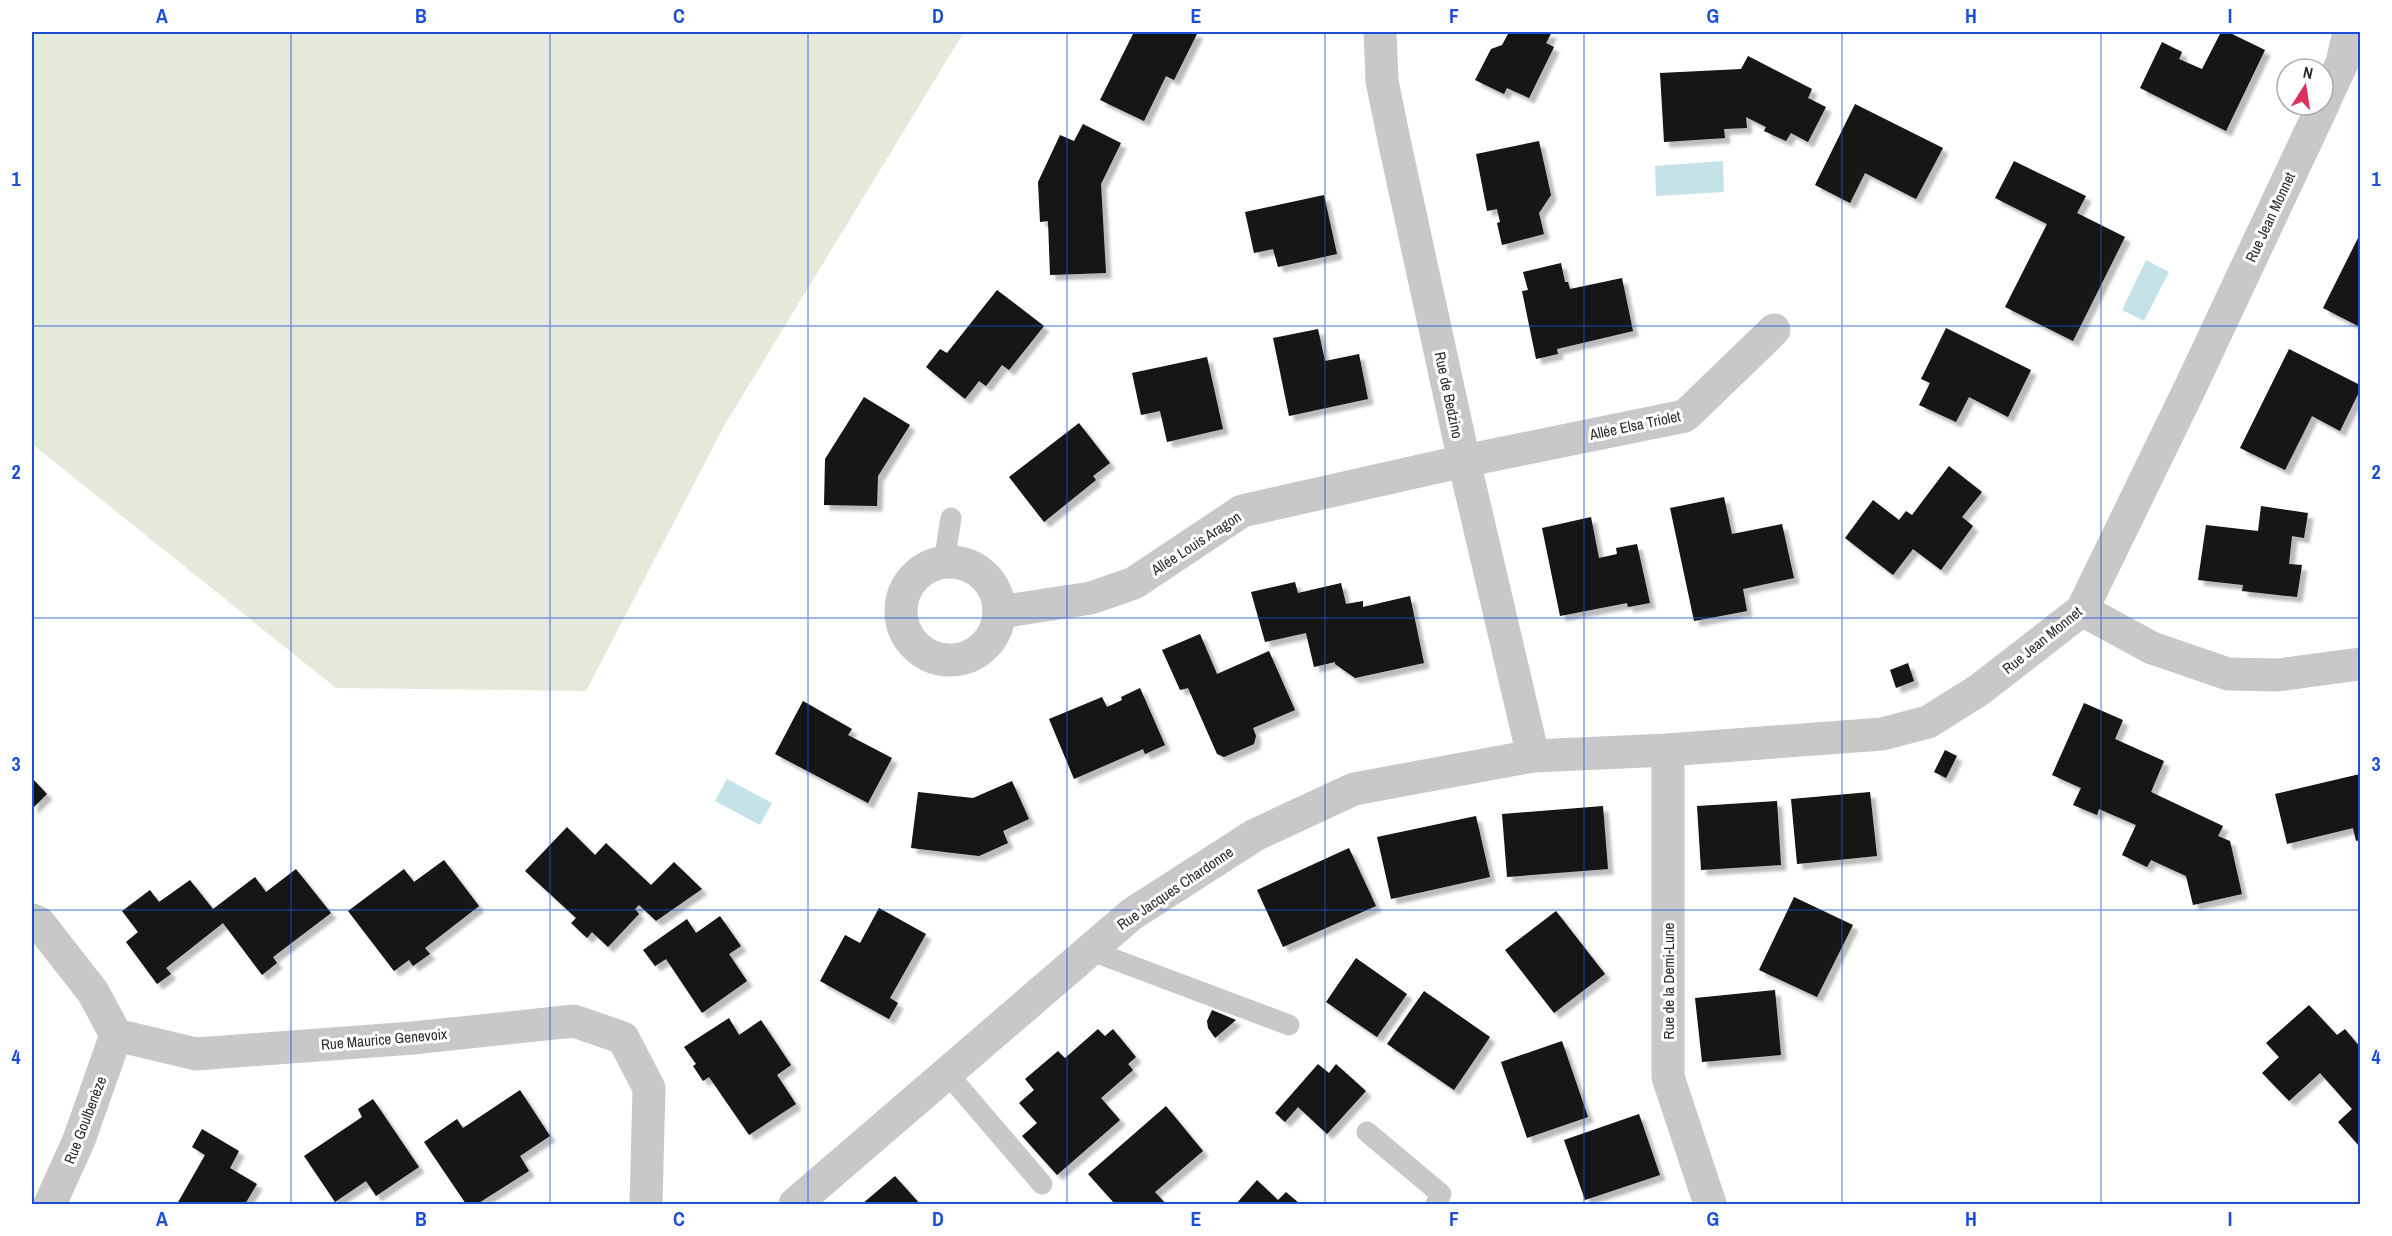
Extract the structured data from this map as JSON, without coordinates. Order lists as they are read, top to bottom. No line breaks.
{"streets":{"street":["Rue Jean Monnet","Rue de Bedzino","Allée Elsa Triolet","Allée Louis Aragon","Rue Jacques Chardonne","Rue de la Demi-Lune","Rue Maurice Genevoix","Rue Goulbenèze"]},"crossings":[["Rue Jean Monnet","Rue de Bedzino"],["Rue Jean Monnet","Rue Jacques Chardonne"],["Rue Jean Monnet","Rue de la Demi-Lune"],["Rue de Bedzino","Allée Elsa Triolet"],["Rue de Bedzino","Allée Louis Aragon"],["Rue de Bedzino","Rue Jacques Chardonne"],["Allée Elsa Triolet","Allée Louis Aragon"],["Rue Maurice Genevoix","Rue Goulbenèze"]],"north":"top","grid":{"columns":["A","B","C","D","E","F","G","H","I"],"rows":["1","2","3","4"]}}
